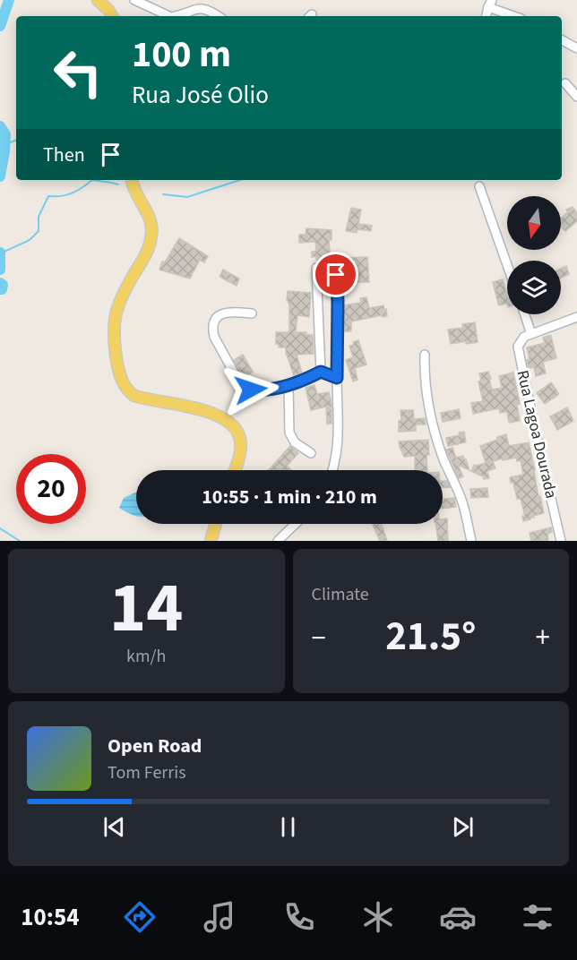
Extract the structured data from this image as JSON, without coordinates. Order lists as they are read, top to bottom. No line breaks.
{"streets":{"street":["Rua Lagoa Dourada"]},"north":"bottom","page":{"turn":["100 m","Rua José Olio"],"then":"Then","limit":"20","trip":"10:55 · 1 min · 210 m","tile":[["14","km/h"],"Climate"],"heat":["−","21.5°","+"],"song":["Open Road","Tom Ferris"],"tabs":"10:54"}}
